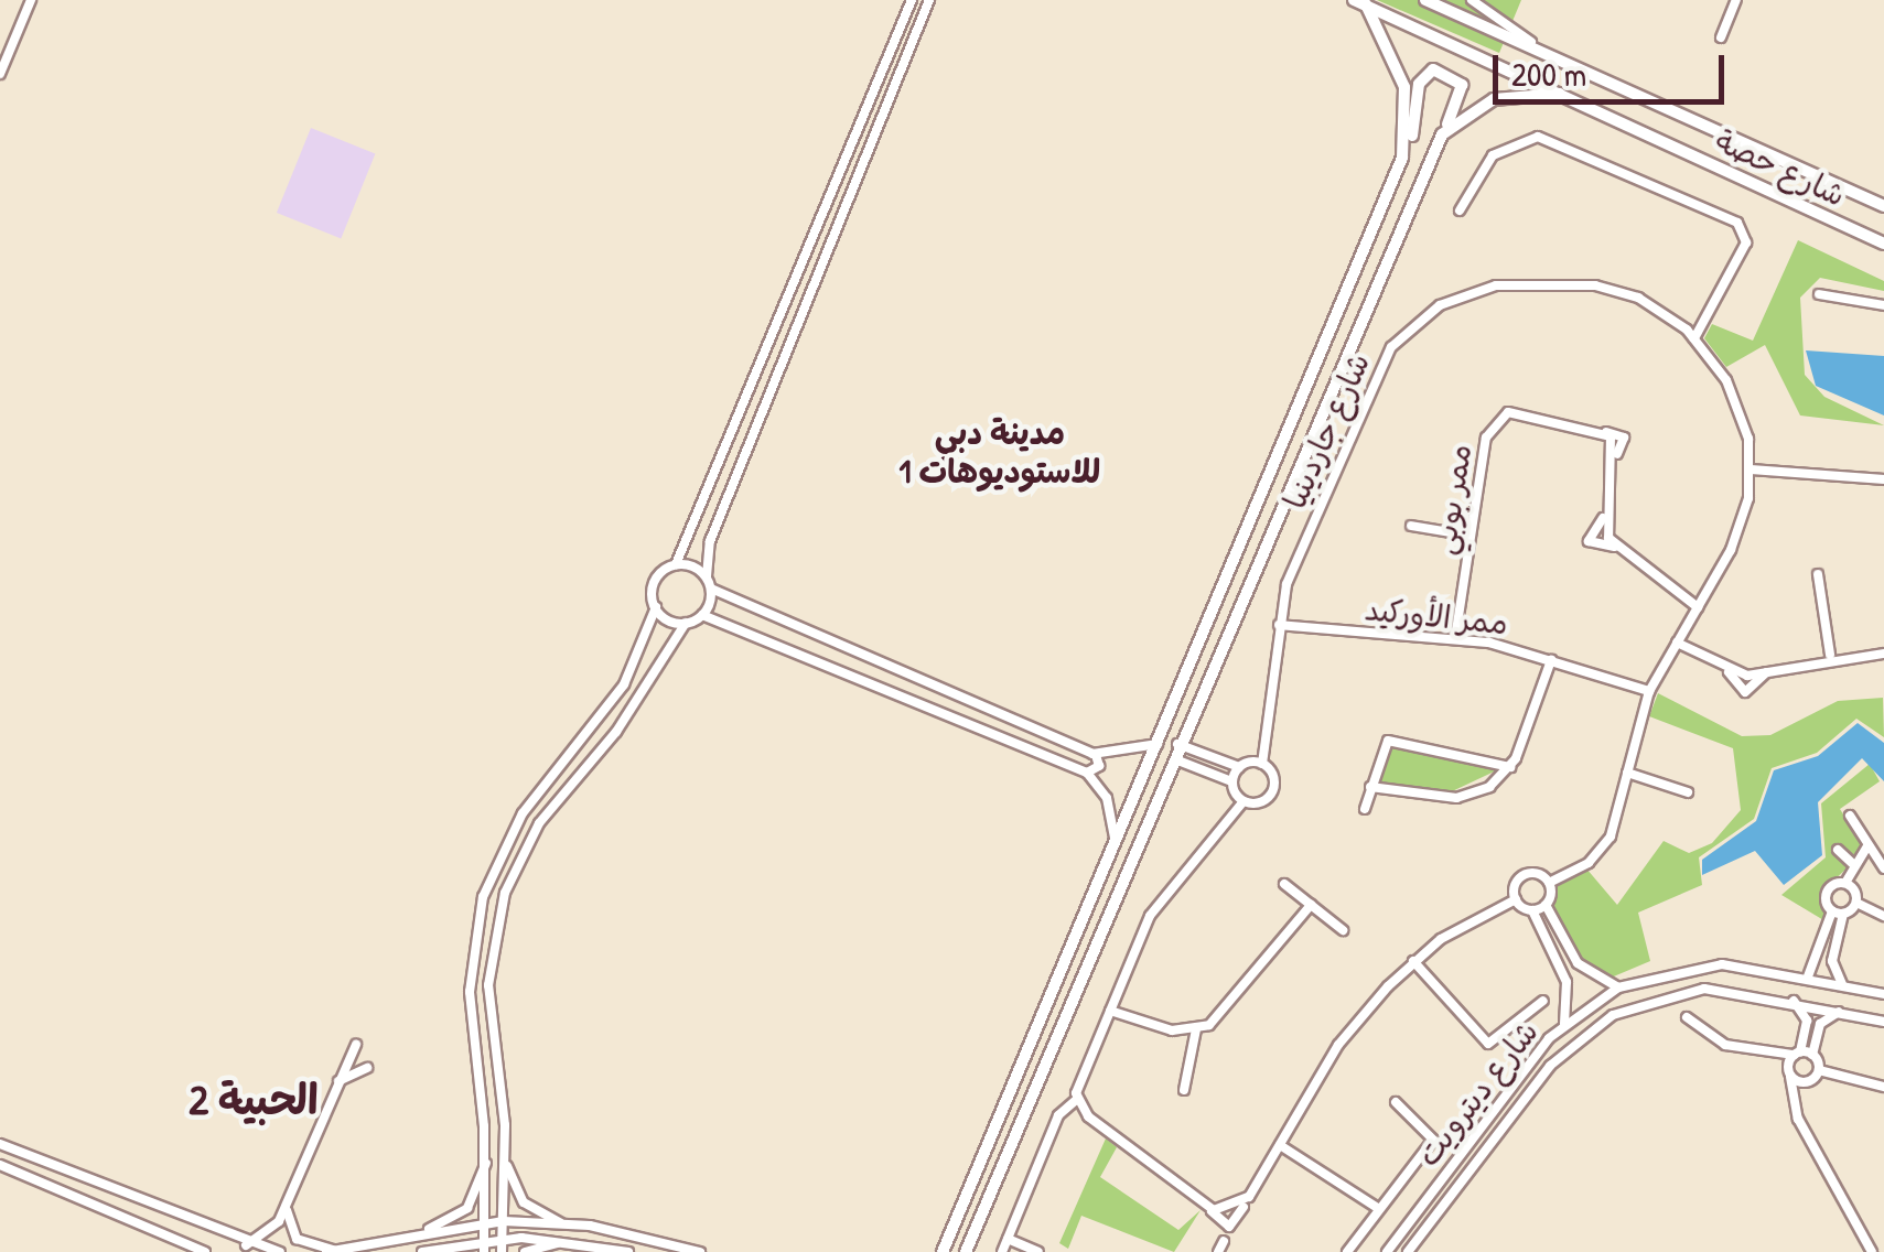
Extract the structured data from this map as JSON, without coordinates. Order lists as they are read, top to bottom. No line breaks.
{"streets":{"main road":["شارع حصة"],"street":["شارع جاردينيا","ممر بوبي","ممر الأوركيد","شارع ديترويت"]},"crossings":[["شارع جاردينيا","ممر الأوركيد"],["ممر بوبي","ممر الأوركيد"]],"districts":["مدينة دبي للاستوديوهات 1","الحبية 2"],"scale_bar":"200 m"}
